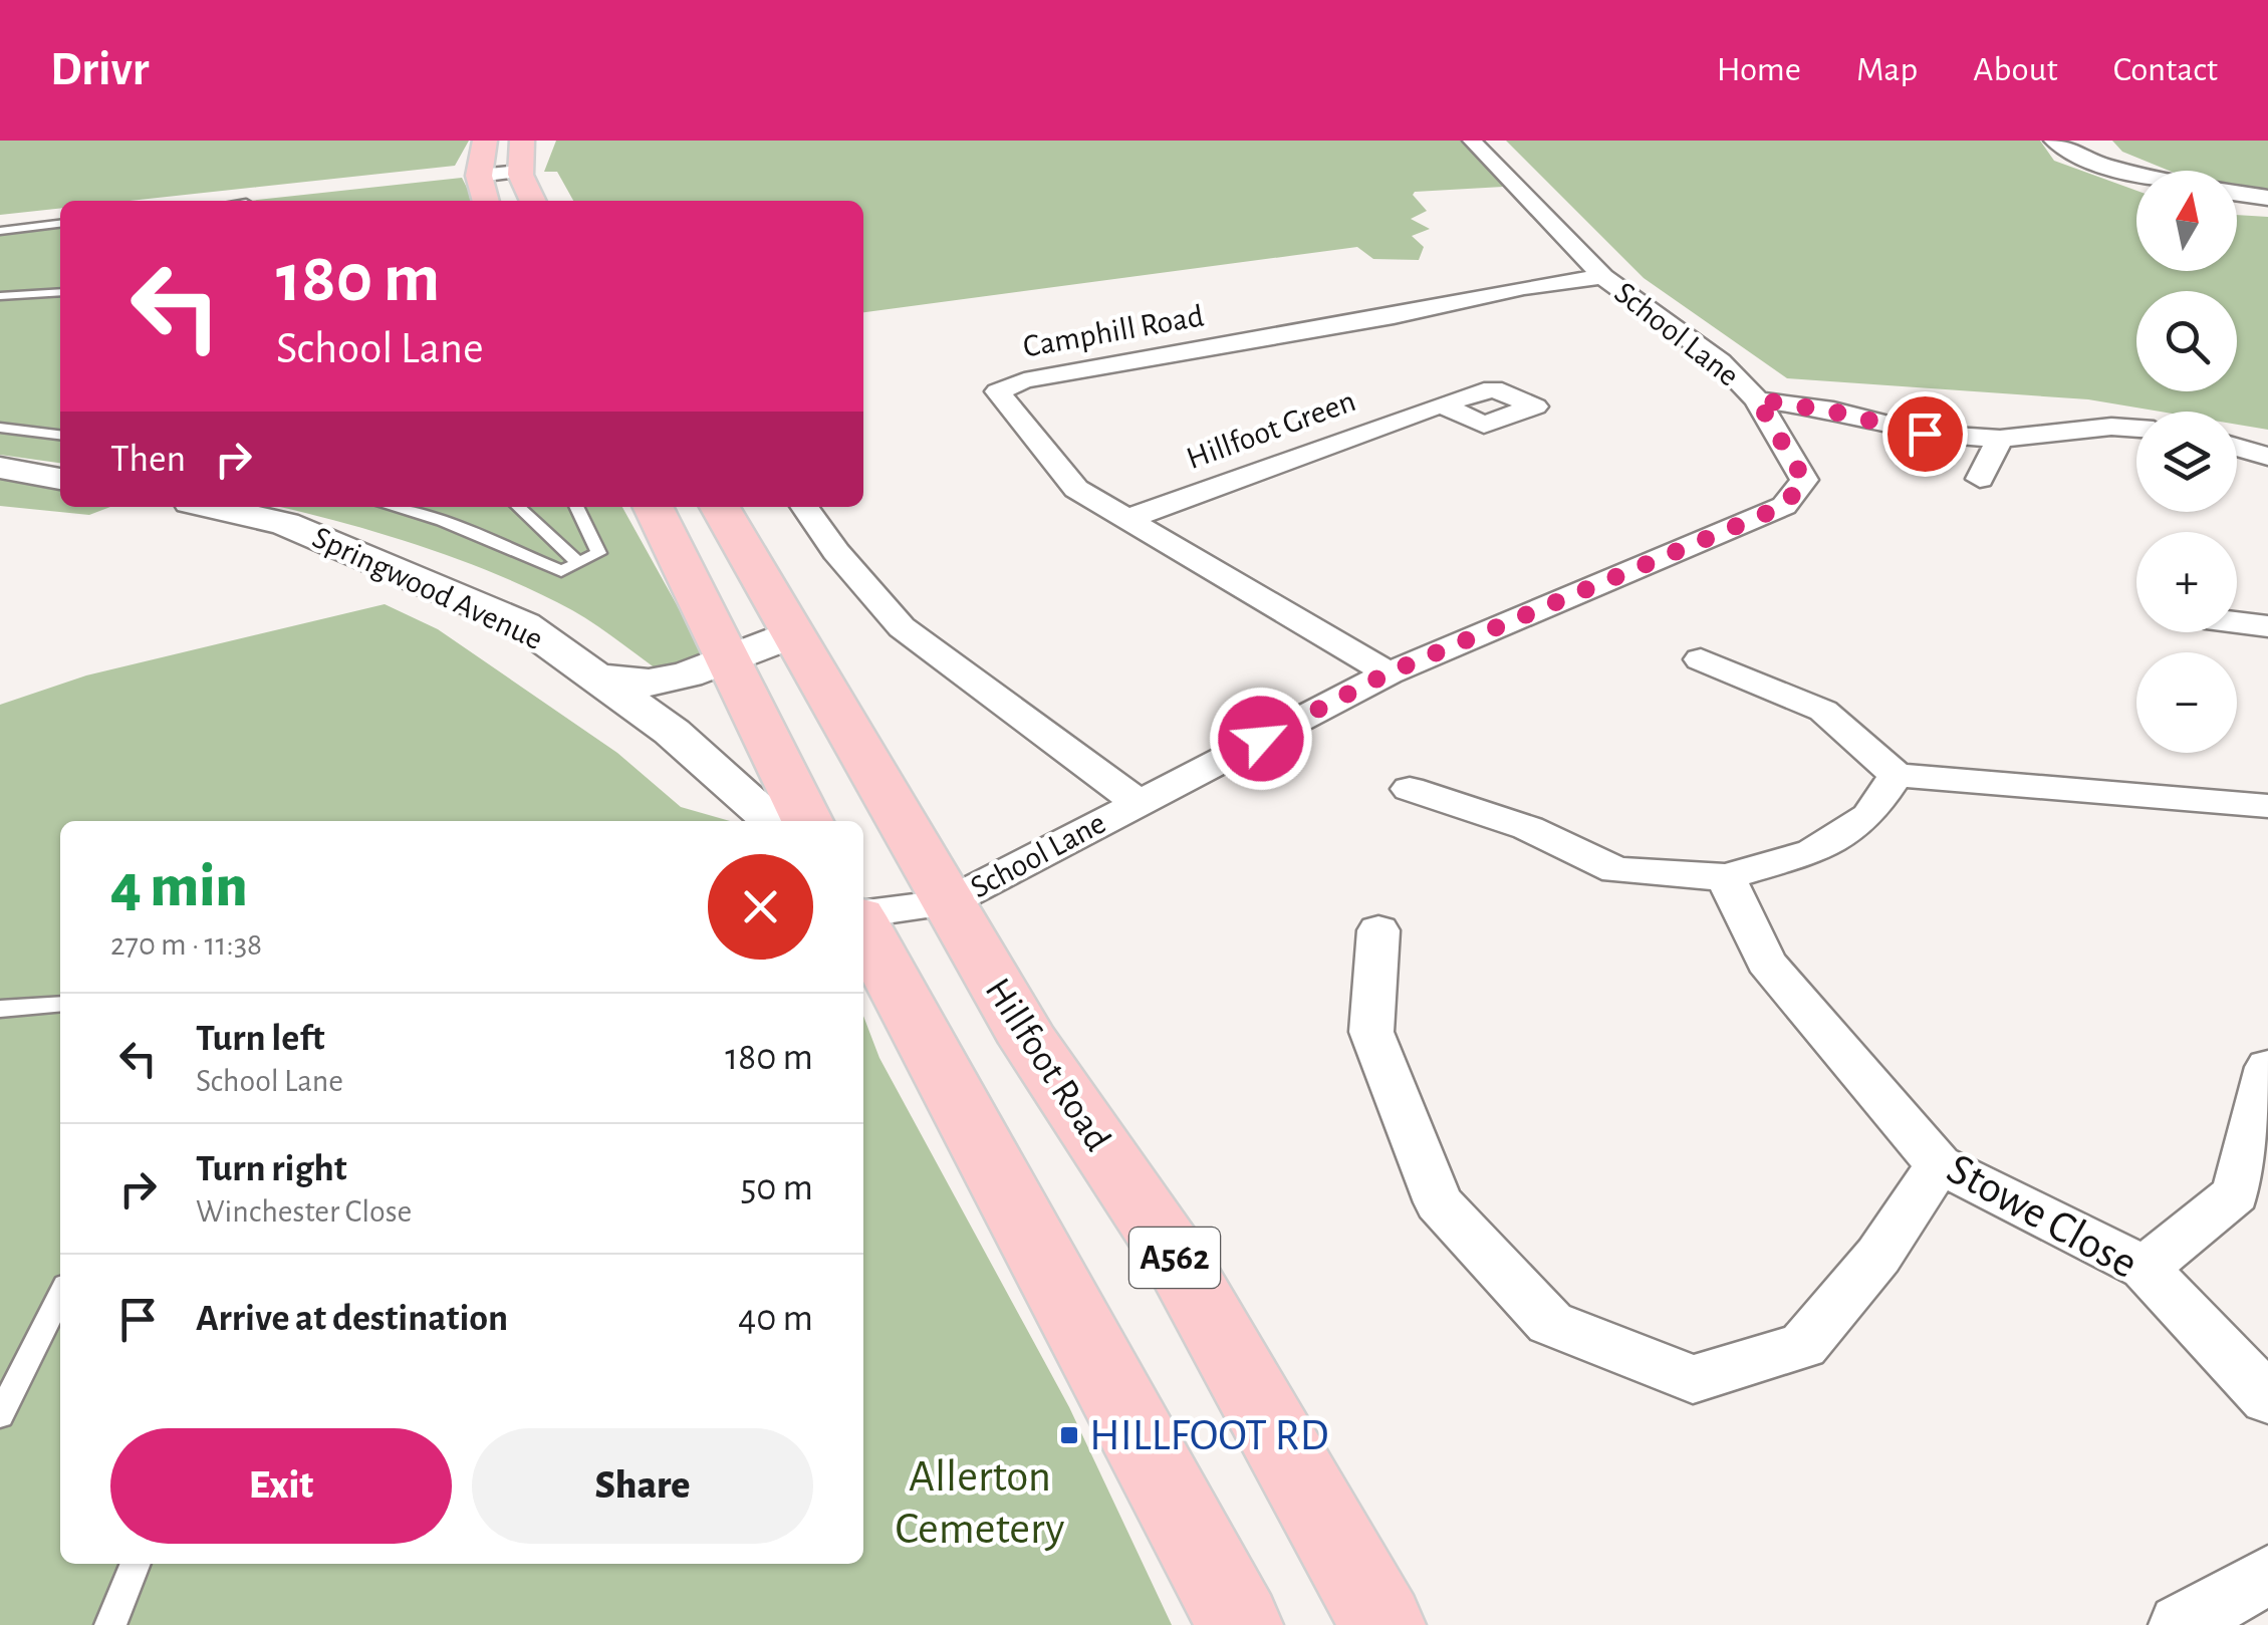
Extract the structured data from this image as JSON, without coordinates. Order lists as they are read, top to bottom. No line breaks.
{"streets":{"highway":["Hillfoot Road","A562"],"street":["Camphill Road","School Lane","Hillfoot Green","Springwood Avenue","Stowe Close"]},"crossings":[["Camphill Road","School Lane"],["Camphill Road","Hillfoot Green"],["School Lane","Hillfoot Road"],["Springwood Avenue","Hillfoot Road"]],"parks":["Allerton Cemetery"],"places":{"transit":["HILLFOOT RD"]},"north":"top","page":{"header":"Drivr","nav":["Home","Map","About","Contact"],"map_buttons":["+","−"],"turn":["180 m","School Lane"],"then":"Then","heading":["4 min","270 m · 11:38"],"list":[{"name":"Turn left","note":"School Lane","value":"180 m"},{"name":"Turn right","note":"Winchester Close","value":"50 m"},{"name":"Arrive at destination","value":"40 m"}],"buttons":["Exit","Share"]}}
